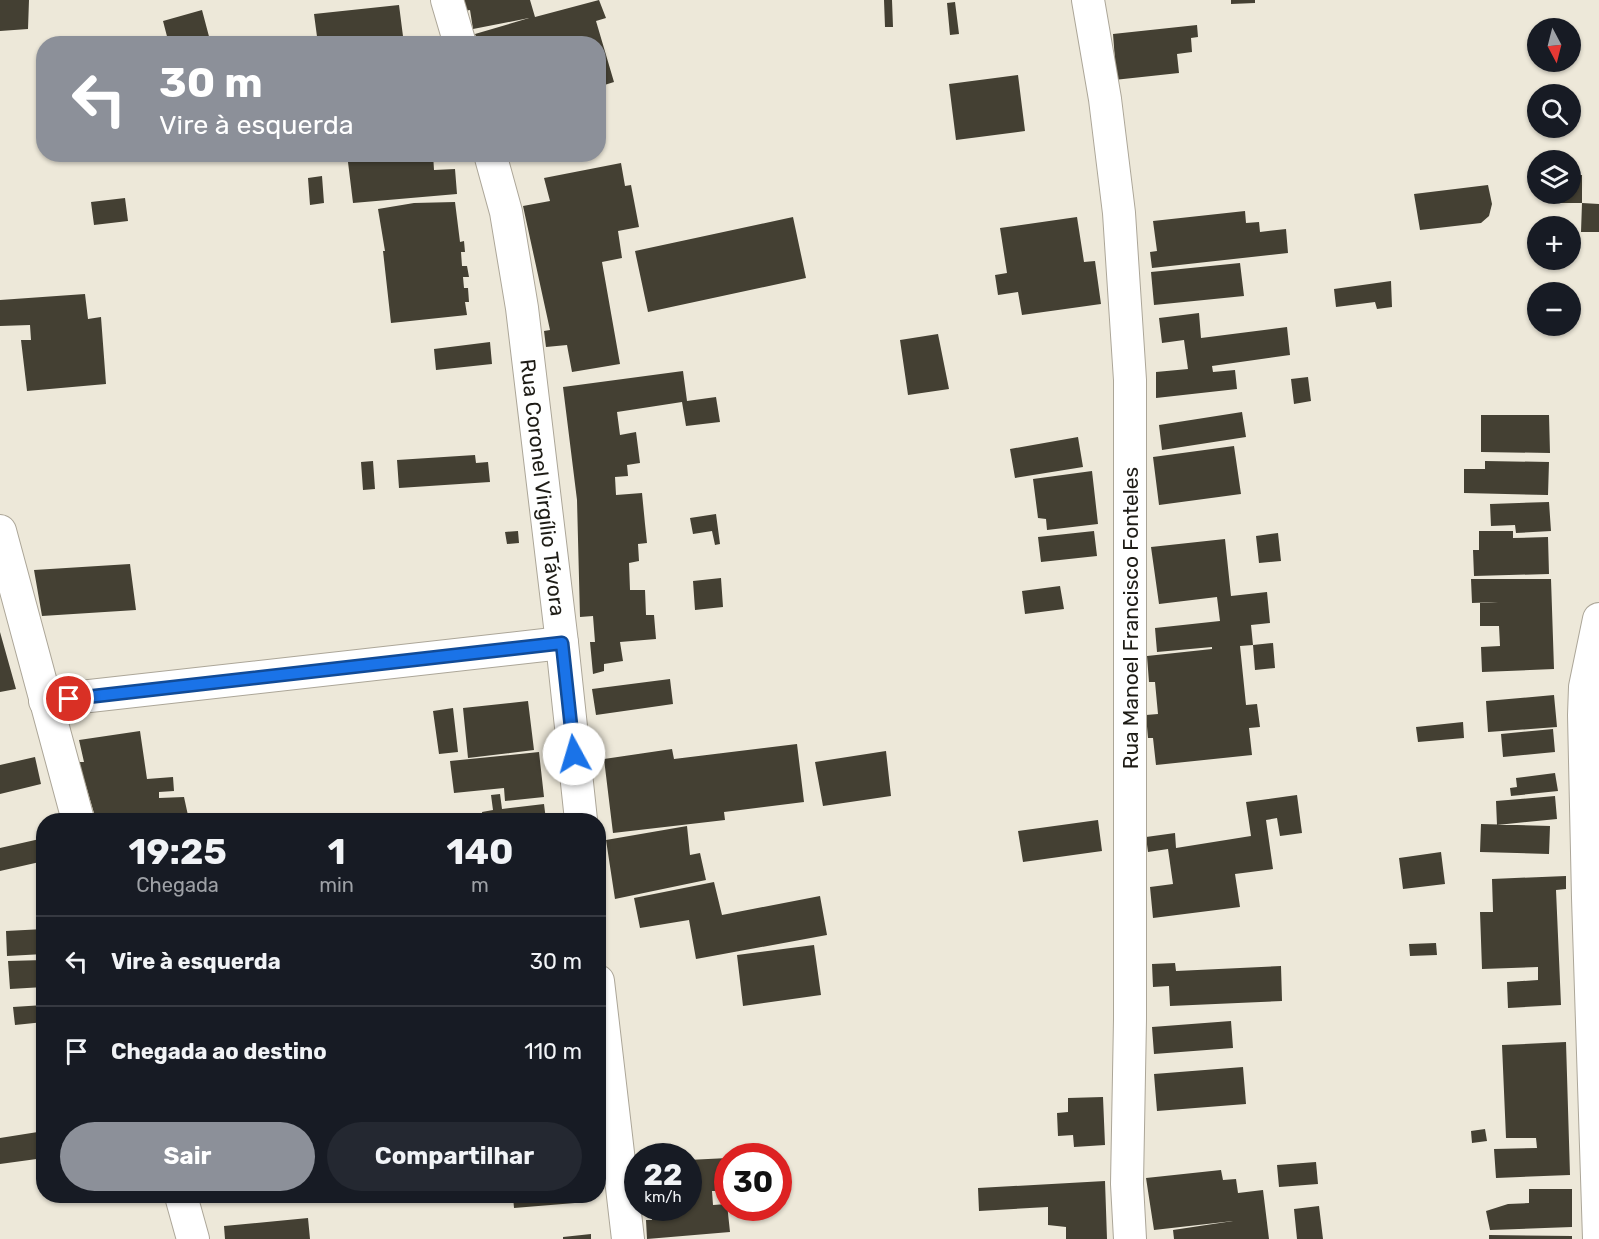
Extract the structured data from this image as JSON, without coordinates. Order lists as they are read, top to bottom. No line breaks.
{"streets":{"street":["Rua Coronel Virgílio Távora","Rua Manoel Francisco Fonteles"]},"north":"bottom","page":{"map_buttons":["+","−"],"turn":["30 m","Vire à esquerda"],"eta":["19:25","Chegada","1","min","140","m"],"list":[{"name":"Vire à esquerda","value":"30 m"},{"name":"Chegada ao destino","value":"110 m"}],"buttons":["Sair","Compartilhar"],"speed":"22 km/h","limit":"30"}}
